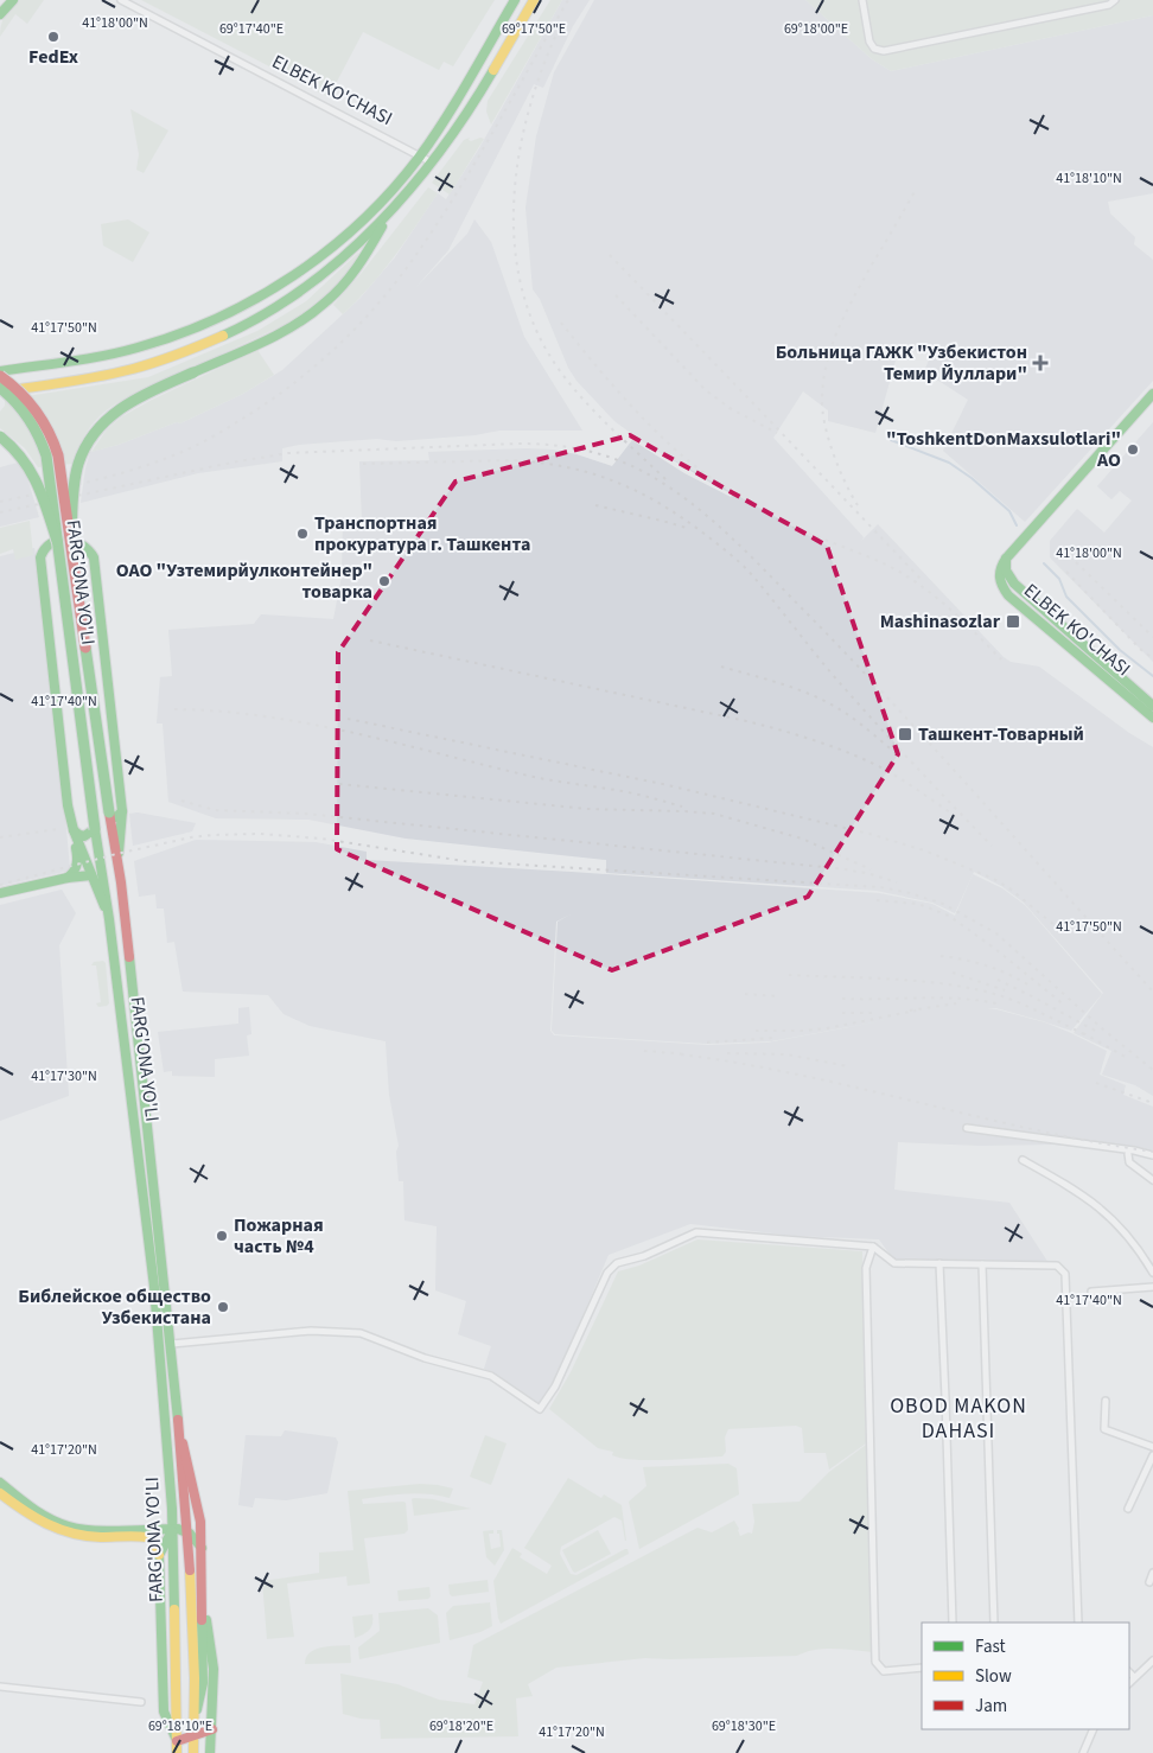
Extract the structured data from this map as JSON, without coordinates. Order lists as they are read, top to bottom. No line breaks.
{"streets":{"main road":["ELBEK KO'CHASI","FARG'ONA YO'LI"]},"districts":["OBOD MAKON DAHASI"],"places":{"other":["FedEx","\"ToshkentDonMaxsulotlari\" AO","Транспортная прокуратура г. Ташкента","ОАО \"Узтемирйулконтейнер\" товарка","Пожарная часть №4","Библейское общество Узбекистана"],"health":["Больница ГАЖК \"Узбекистон Темир Йуллари\""],"transit":["Mashinasozlar","Ташкент-Товарный"]},"legend":["Fast","Slow","Jam"],"coordinates":["41°18'00\"N","69°17'40\"E","69°17'50\"E","69°18'00\"E","41°18'10\"N","41°17'50\"N","41°17'40\"N","41°17'30\"N","41°17'20\"N","69°18'10\"E","69°18'20\"E","69°18'30\"E"]}
